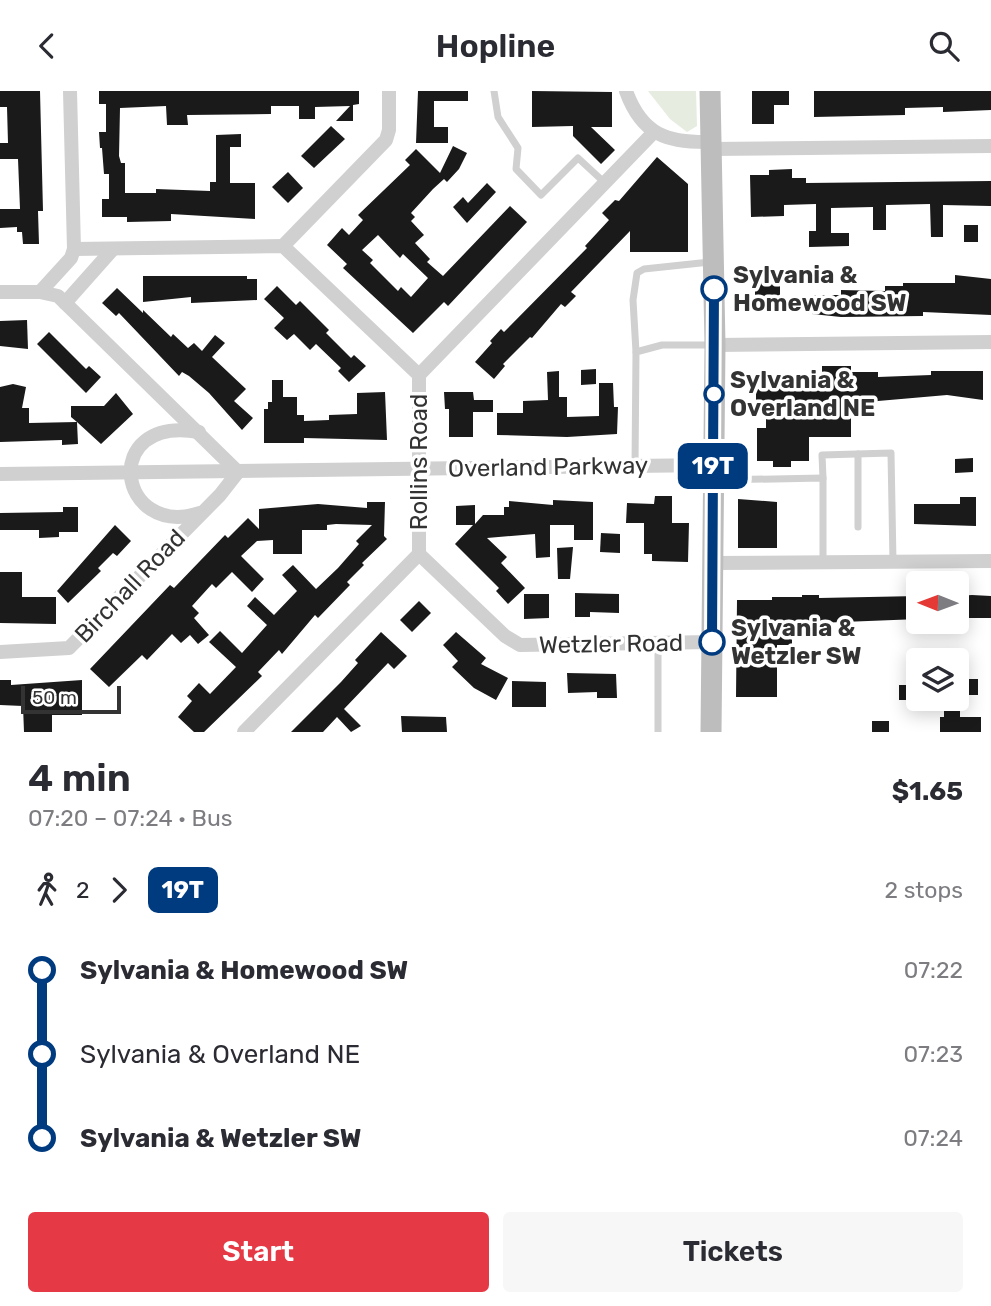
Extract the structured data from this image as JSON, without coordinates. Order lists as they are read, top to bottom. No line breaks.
{"streets":{"street":["Rollins Road","Overland Parkway","Birchall Road","Wetzler Road"]},"crossings":[["Rollins Road","Overland Parkway"],["Rollins Road","Wetzler Road"],["Overland Parkway","Birchall Road"]],"places":["Sylvania & Homewood SW","Sylvania & Overland NE","Sylvania & Wetzler SW"],"lines":["bus line 19T"],"scale_bar":"50 m","north":"left","page":{"header":"Hopline","on_map":"19T","scale":"50 m","heading":["4 min","07:20 – 07:24 · Bus","$1.65"],"legs":["2","19T","2 stops"],"list":[{"name":"Sylvania & Homewood SW","value":"07:22"},{"name":"Sylvania & Overland NE","value":"07:23"},{"name":"Sylvania & Wetzler SW","value":"07:24"}],"buttons":["Start","Tickets"]}}
